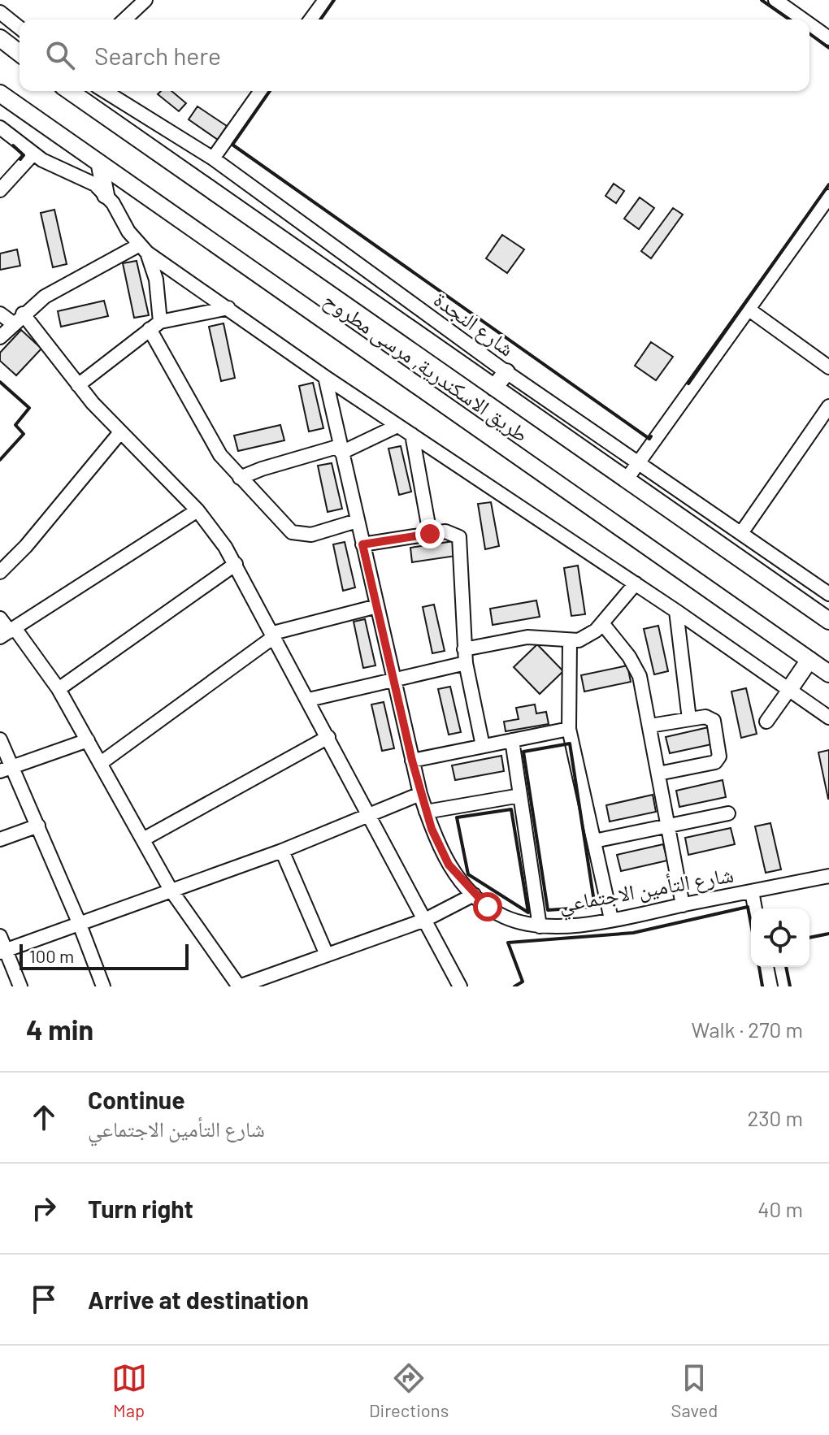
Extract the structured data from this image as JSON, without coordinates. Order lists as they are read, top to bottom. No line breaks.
{"streets":{"main road":["طريق الاسكندرية, مرسى مطروح"],"street":["شارع النجدة","شارع التأمين الاجتماعي"]},"scale_bar":"100 m","page":{"search":"Search here","scale":"100 m","heading":["4 min","Walk · 270 m"],"list":[["Continue","شارع التأمين الاجتماعي","230 m"],["Turn right","40 m"],"Arrive at destination"],"nav":["Map","Directions","Saved"]}}
